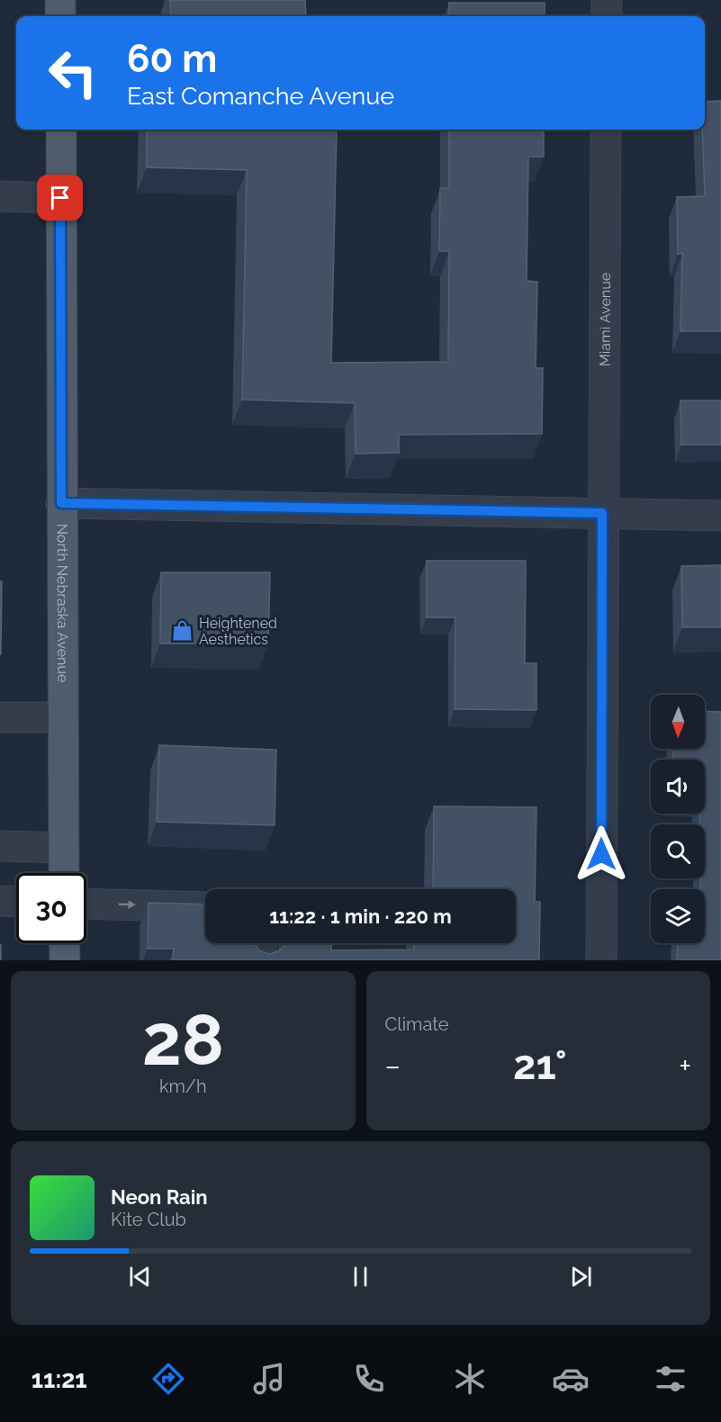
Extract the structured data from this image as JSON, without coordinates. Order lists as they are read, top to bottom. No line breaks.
{"streets":{"main road":["North Nebraska Avenue"],"street":["Miami Avenue"]},"places":{"shop":["Heightened Aesthetics"]},"north":"bottom","page":{"turn":["60 m","East Comanche Avenue"],"limit":"30","trip":"11:22 · 1 min · 220 m","tile":[["28","km/h"],"Climate"],"heat":["−","21°","+"],"song":["Neon Rain","Kite Club"],"tabs":"11:21"}}
